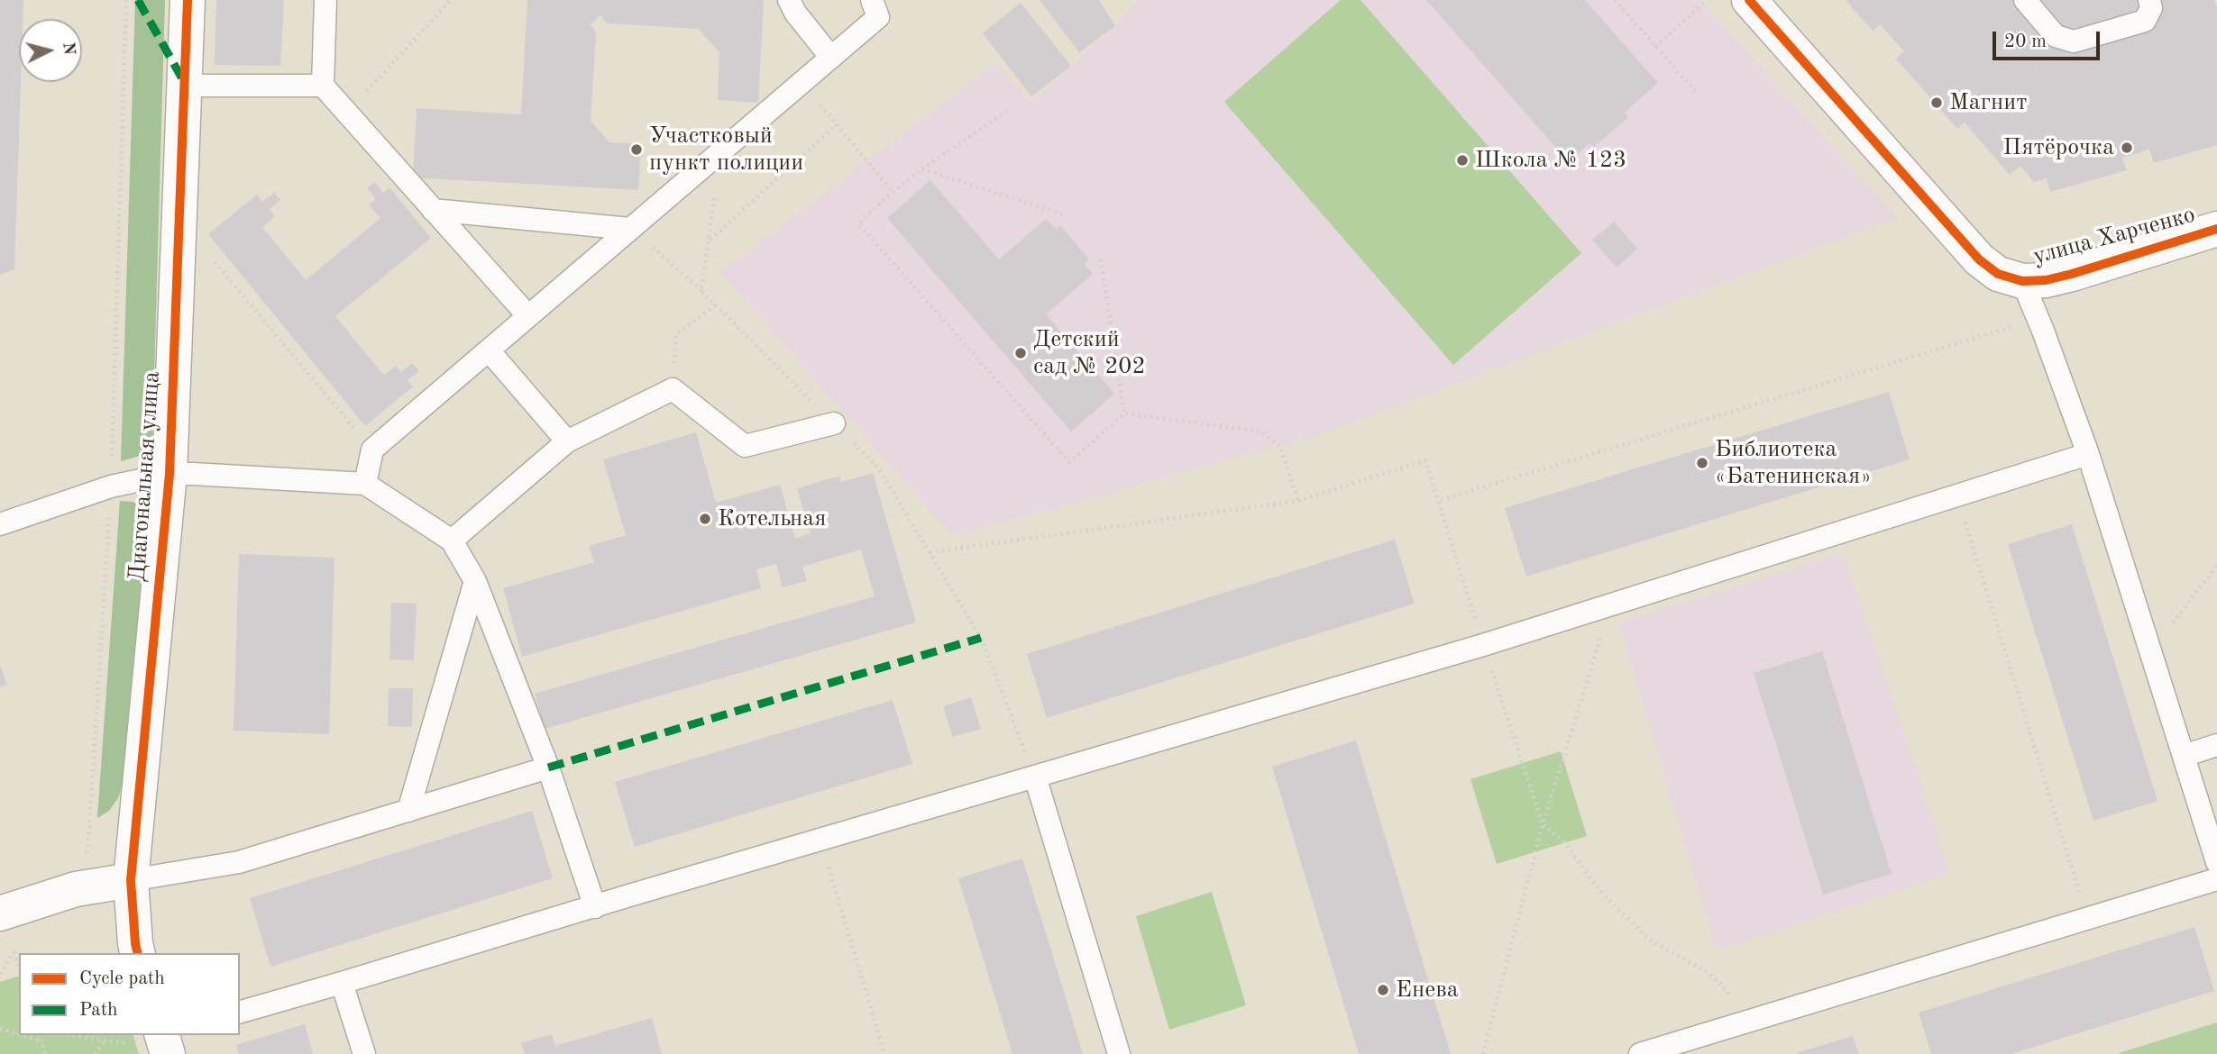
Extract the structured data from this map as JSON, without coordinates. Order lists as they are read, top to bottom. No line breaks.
{"streets":{"street":["улица Харченко","Диагональная улица"]},"places":["Магнит","Пятёрочка","Участковый пункт полиции","Школа № 123","Детский сад № 202","Библиотека «Батенинская»","Котельная","Енева"],"legend":["Cycle path","Path"],"scale_bar":"20 m","north":"right"}
